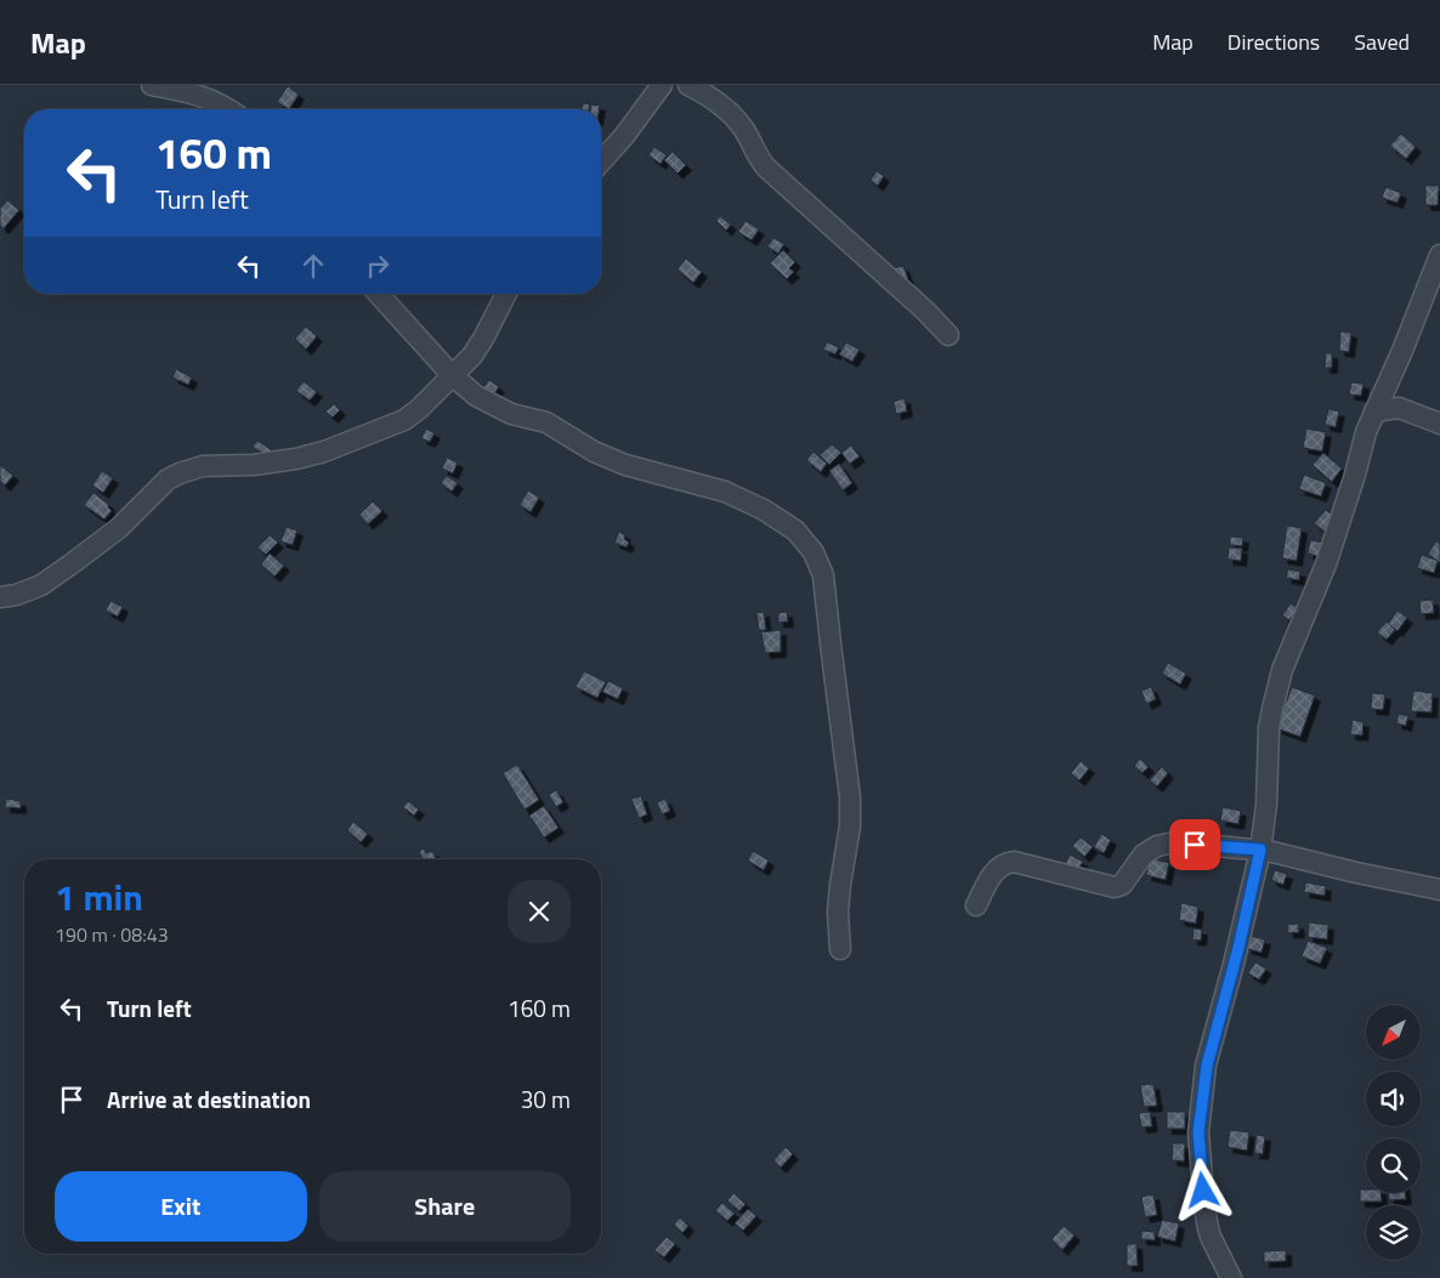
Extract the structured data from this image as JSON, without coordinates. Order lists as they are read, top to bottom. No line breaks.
{"north":"bottom left","page":{"header":"Map","nav":["Map","Directions","Saved"],"turn":["160 m","Turn left"],"heading":["1 min","190 m · 08:43"],"list":[{"name":"Turn left","value":"160 m"},{"name":"Arrive at destination","value":"30 m"}],"buttons":["Exit","Share"]}}
